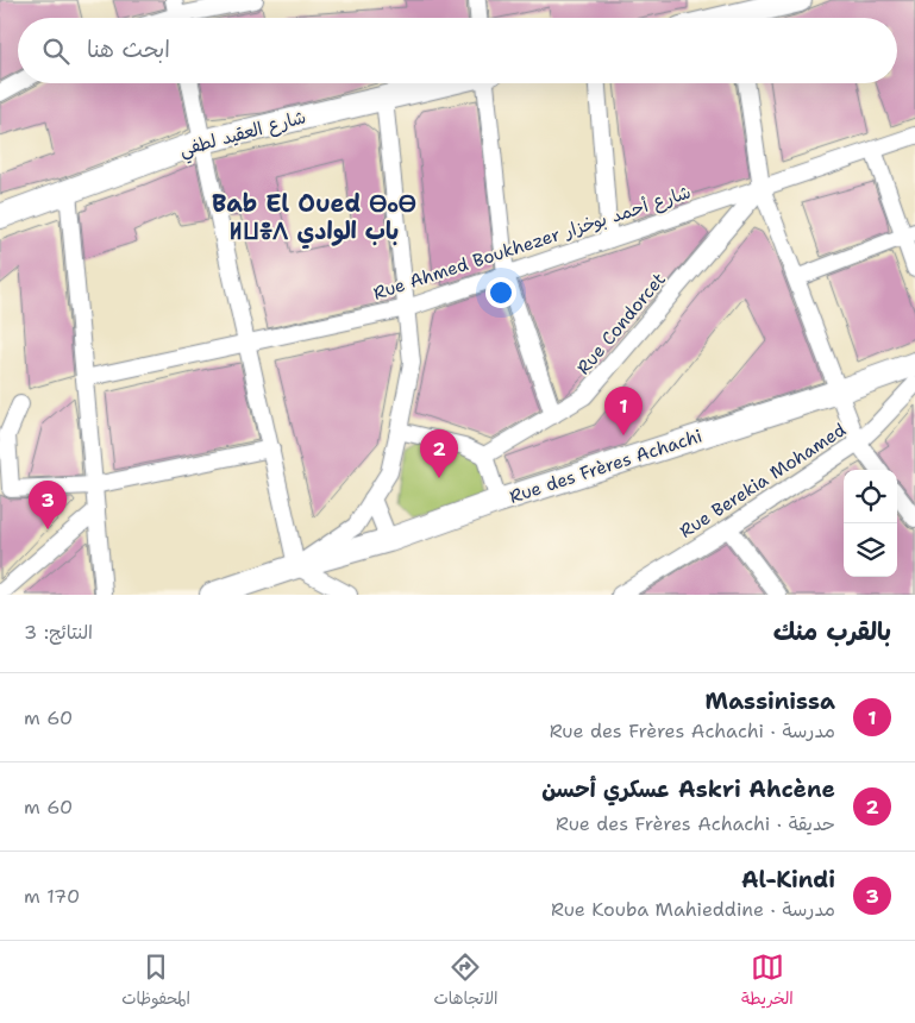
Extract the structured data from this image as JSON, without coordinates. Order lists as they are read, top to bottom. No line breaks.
{"streets":{"street":["شارع العقيد لطفي","Rue Ahmed Boukhezer شارع أحمد بوخزار","Rue Condorcet","Rue des Frères Achachi","Rue Berekia Mohamed"]},"crossings":[["Rue Ahmed Boukhezer شارع أحمد بوخزار","Rue Condorcet"]],"districts":["Bab El Oued ⴱⴰⴱ ⵍⵡⴻⴷ باب الوادي"],"page":{"search":"ابحث هنا","pins":["1","2","3"],"heading":["بالقرب منك","النتائج: 3"],"list":[{"mark":"1","name":"Massinissa","note":"مدرسة · Rue des Frères Achachi","value":"60 m"},{"mark":"2","name":"Askri Ahcène عسكري أحسن","note":"حديقة · Rue des Frères Achachi","value":"60 m"},{"mark":"3","name":"Al-Kindi","note":"مدرسة · Rue Kouba Mahieddine","value":"170 m"}],"nav":["الخريطة","الاتجاهات","المحفوظات"]}}
